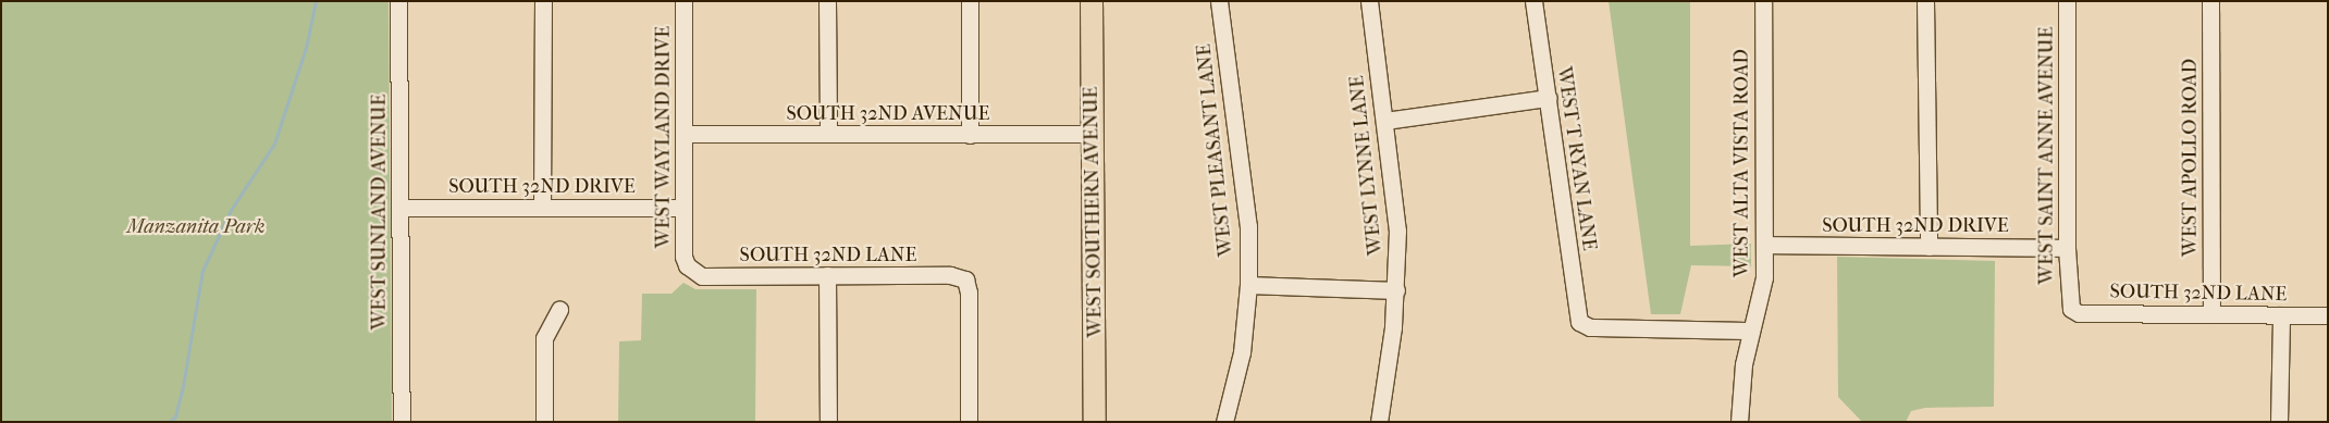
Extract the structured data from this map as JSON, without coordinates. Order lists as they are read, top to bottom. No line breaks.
{"streets":{"main road":["WEST SOUTHERN AVENUE"],"street":["SOUTH 32ND AVENUE","WEST WAYLAND DRIVE","WEST PLEASANT LANE","WEST SAINT ANNE AVENUE","WEST APOLLO ROAD","WEST T RYAN LANE","WEST ALTA VISTA ROAD","WEST LYNNE LANE","SOUTH 32ND DRIVE","WEST SUNLAND AVENUE","SOUTH 32ND LANE"]},"crossings":[["SOUTH 32ND AVENUE","WEST WAYLAND DRIVE"],["SOUTH 32ND AVENUE","WEST SOUTHERN AVENUE"],["WEST WAYLAND DRIVE","SOUTH 32ND DRIVE"],["WEST WAYLAND DRIVE","SOUTH 32ND LANE"],["WEST SAINT ANNE AVENUE","SOUTH 32ND DRIVE"],["WEST SAINT ANNE AVENUE","SOUTH 32ND LANE"],["WEST APOLLO ROAD","SOUTH 32ND LANE"],["WEST T RYAN LANE","WEST ALTA VISTA ROAD"],["WEST ALTA VISTA ROAD","SOUTH 32ND DRIVE"],["SOUTH 32ND DRIVE","WEST SUNLAND AVENUE"]],"parks":["Manzanita Park"]}
